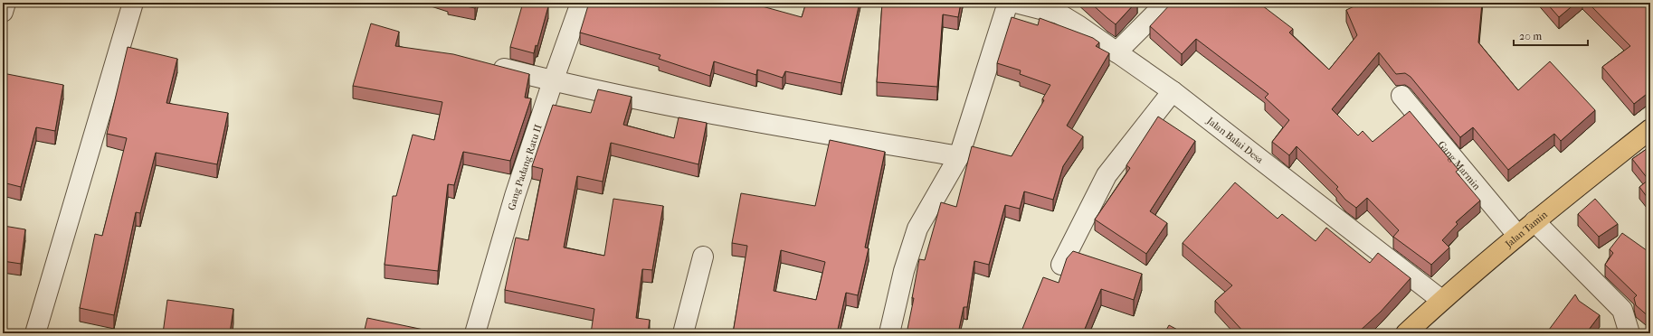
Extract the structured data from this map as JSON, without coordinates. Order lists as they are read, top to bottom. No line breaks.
{"streets":{"main road":["Jalan Tamin"],"street":["Jalan Balai Desa","Gang Marmin","Gang Padang Ratu II"]},"crossings":[["Jalan Balai Desa","Jalan Tamin"],["Gang Marmin","Jalan Tamin"]],"scale_bar":"20 m"}
